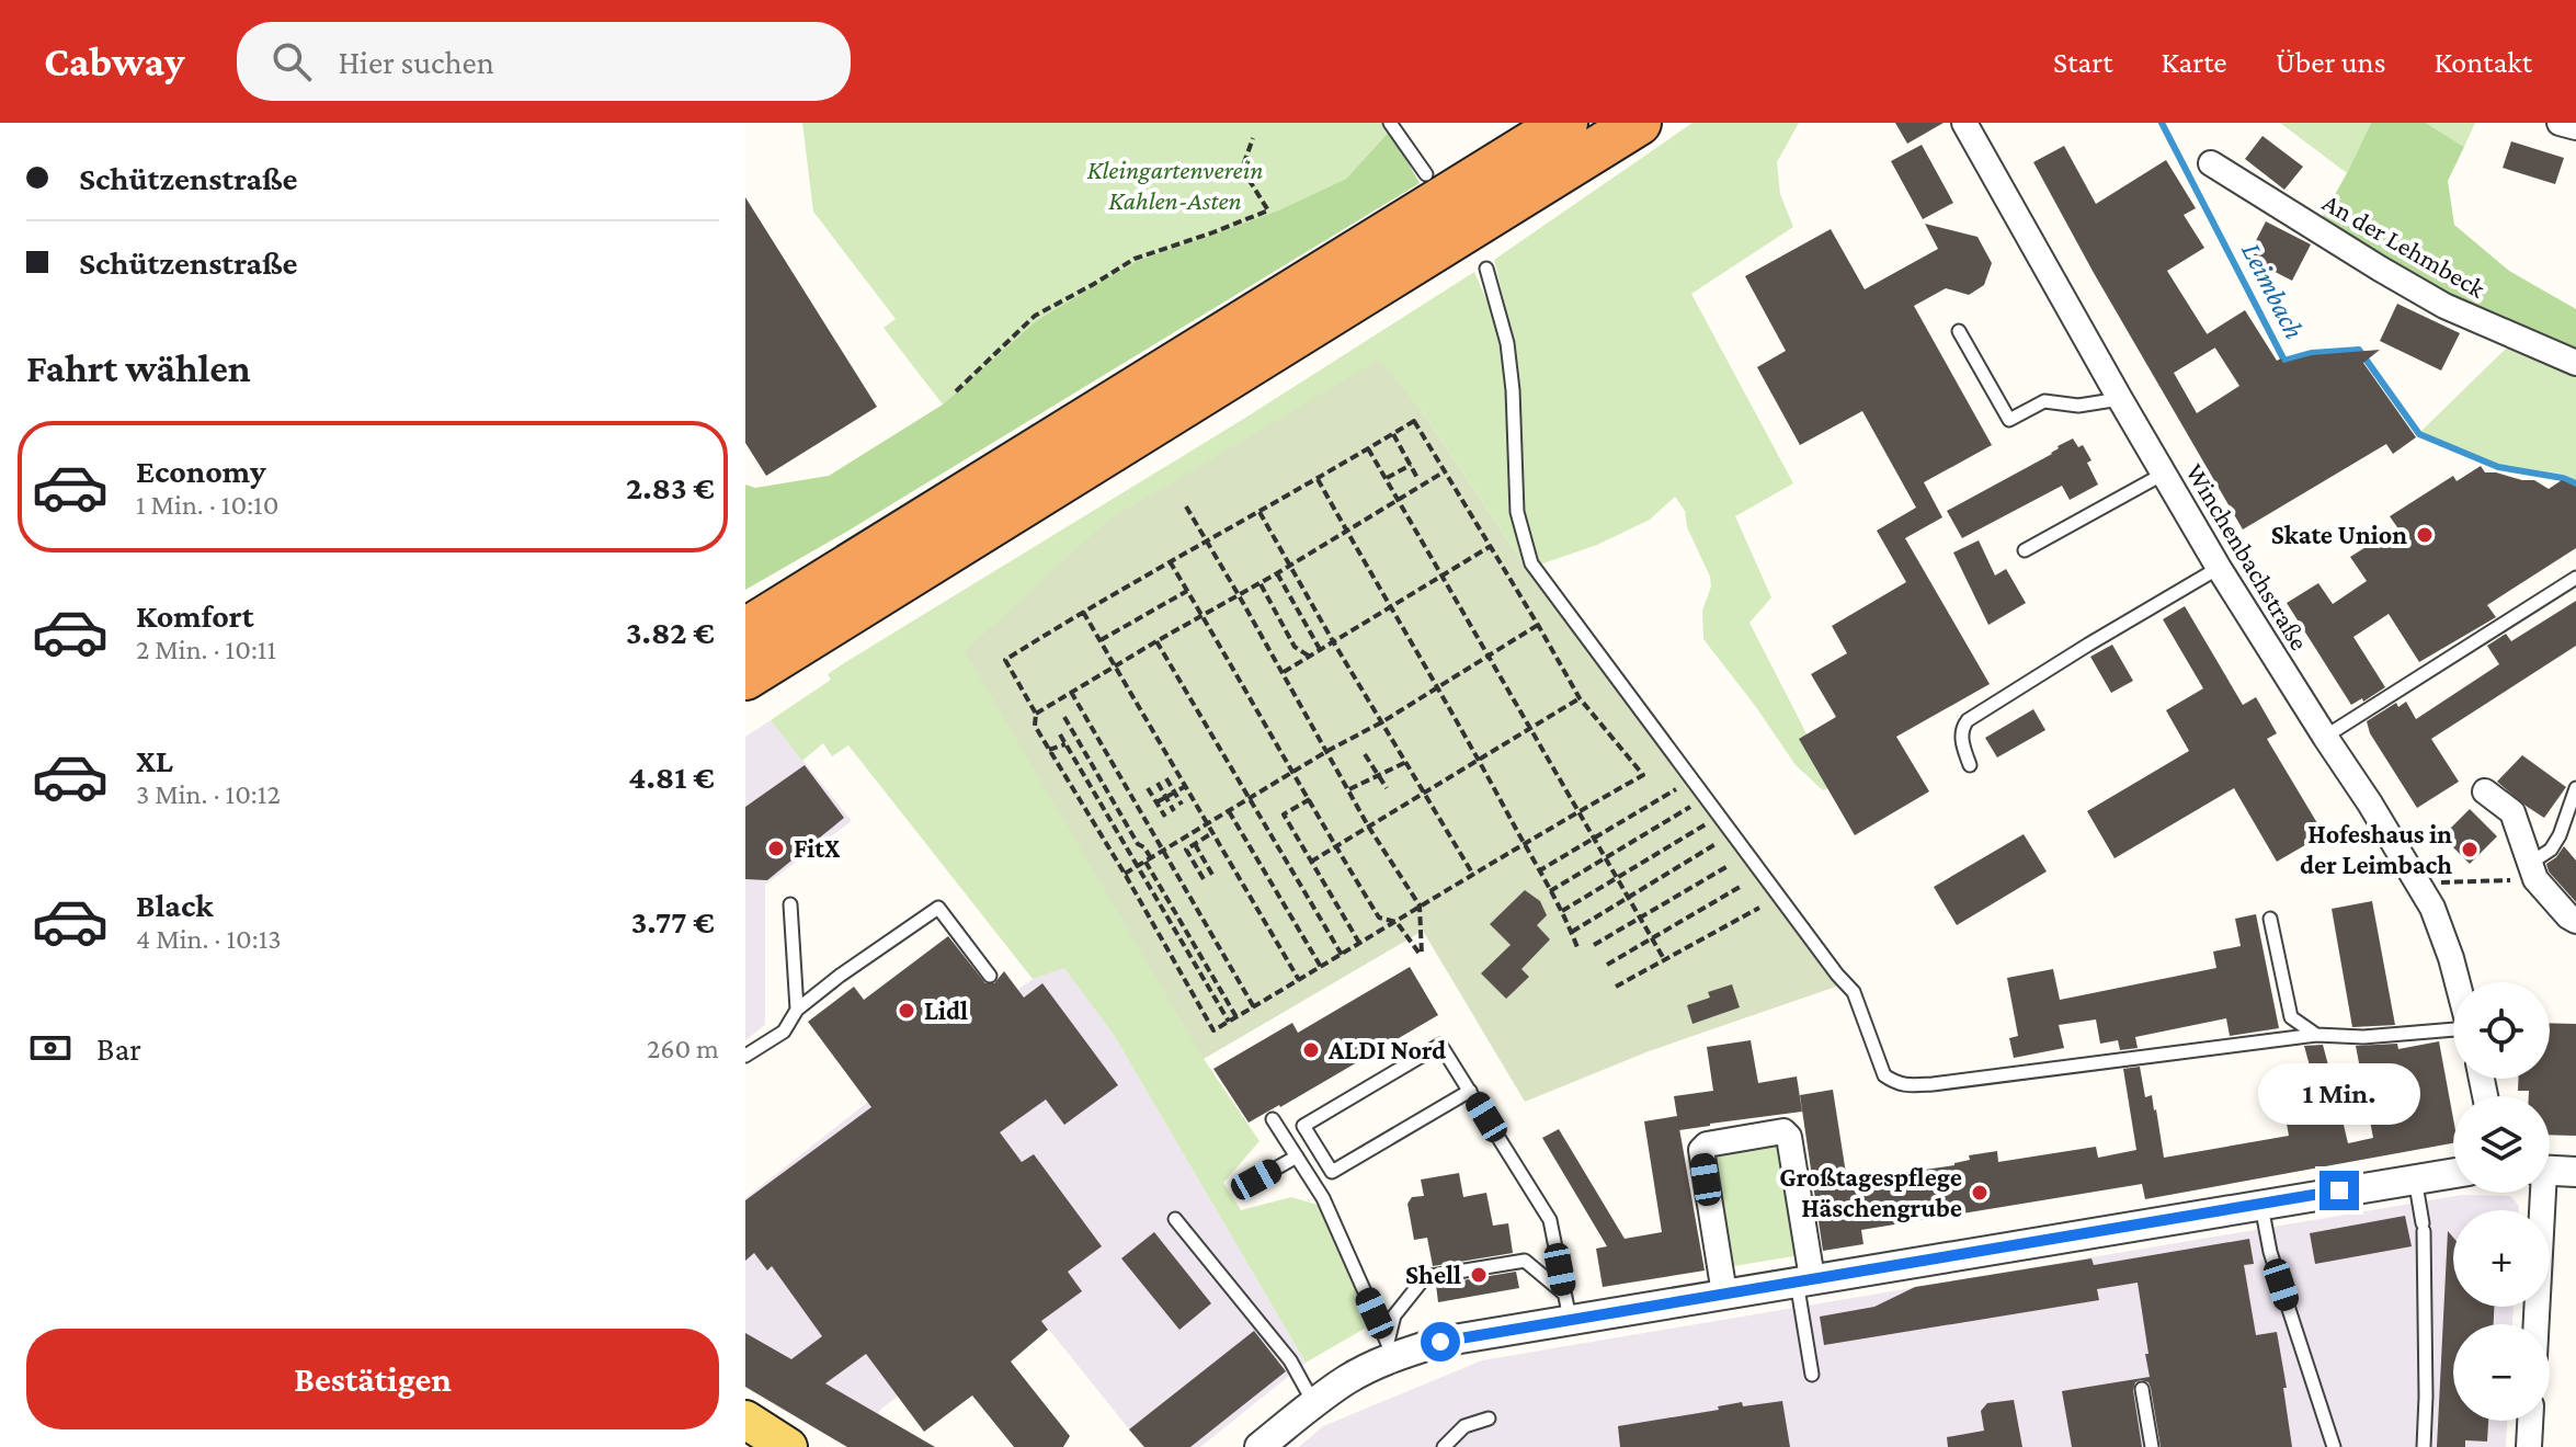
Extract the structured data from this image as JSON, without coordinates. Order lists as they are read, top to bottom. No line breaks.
{"streets":{"street":["An der Lehmbeck","Winchenbachstraße"]},"water":["Leimbach"],"parks":["Kleingartenverein Kahlen-Asten"],"places":["Skate Union","FitX","Hofeshaus in der Leimbach","Lidl","ALDI Nord","Großtagespflege Häschengrube","Shell"],"page":{"header":"Cabway","search":"Hier suchen","nav":["Start","Karte","Über uns","Kontakt"],"banner":["Schützenstraße","Schützenstraße"],"heading":"Fahrt wählen","list":[{"name":"Economy","note":"1 Min. · 10:10","value":"2.83 €"},{"name":"Komfort","note":"2 Min. · 10:11","value":"3.82 €"},{"name":"XL","note":"3 Min. · 10:12","value":"4.81 €"},{"name":"Black","note":"4 Min. · 10:13","value":"3.77 €"}],"map_buttons":["+","−"],"pay":["Bar","260 m"],"bubble":"1 Min.","buttons":"Bestätigen"}}
